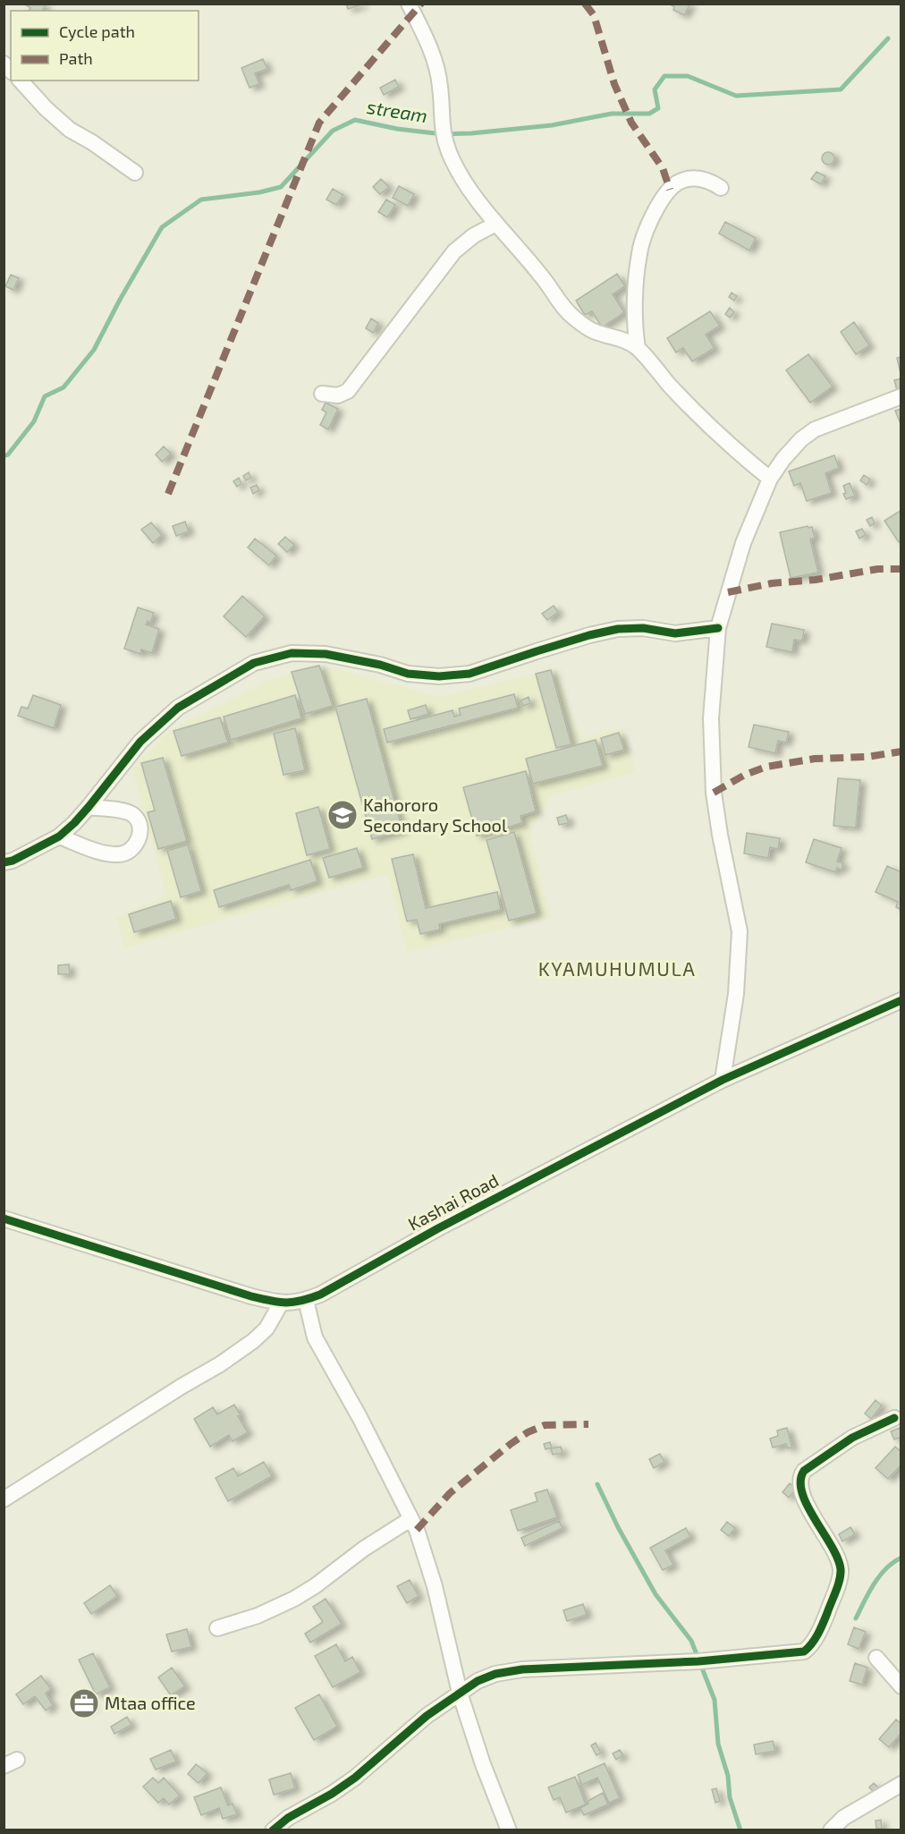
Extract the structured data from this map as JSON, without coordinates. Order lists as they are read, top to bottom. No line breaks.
{"streets":{"street":["Kashai Road"]},"districts":["KYAMUHUMULA"],"water":["stream"],"places":{"school or university":["Kahororo Secondary School"],"office":["Mtaa office"]},"legend":["Cycle path","Path"]}
